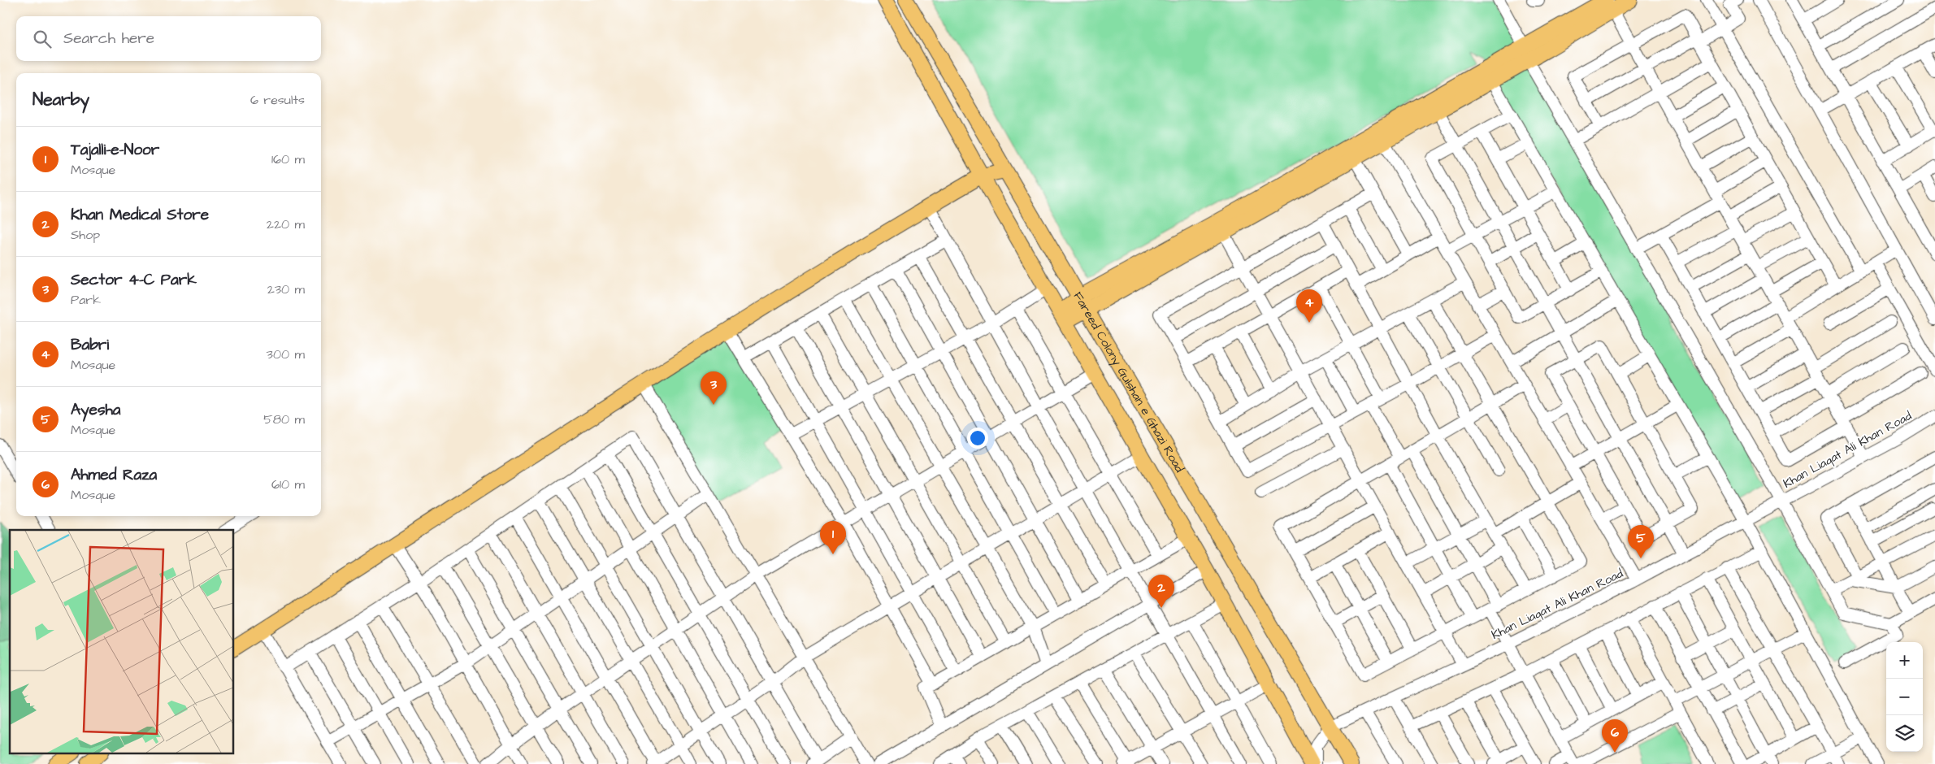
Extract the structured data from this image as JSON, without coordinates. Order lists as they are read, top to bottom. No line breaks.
{"streets":{"main road":["Fareed Colony Gulshan e Ghazi Road"],"street":["Khan Liaqat Ali Khan Road"]},"crossings":[["Fareed Colony Gulshan e Ghazi Road","Khan Liaqat Ali Khan Road"]],"page":{"search":"Search here","heading":["Nearby","6 results"],"list":[{"mark":"1","name":"Tajalli-e-Noor","note":"Mosque","value":"160 m"},{"mark":"2","name":"Khan Medical Store","note":"Shop","value":"220 m"},{"mark":"3","name":"Sector 4-C Park","note":"Park","value":"230 m"},{"mark":"4","name":"Babri","note":"Mosque","value":"300 m"},{"mark":"5","name":"Ayesha","note":"Mosque","value":"580 m"},{"mark":"6","name":"Ahmed Raza","note":"Mosque","value":"610 m"}],"pins":["4","3","1","5","2","6"],"map_buttons":["+","−"]}}
